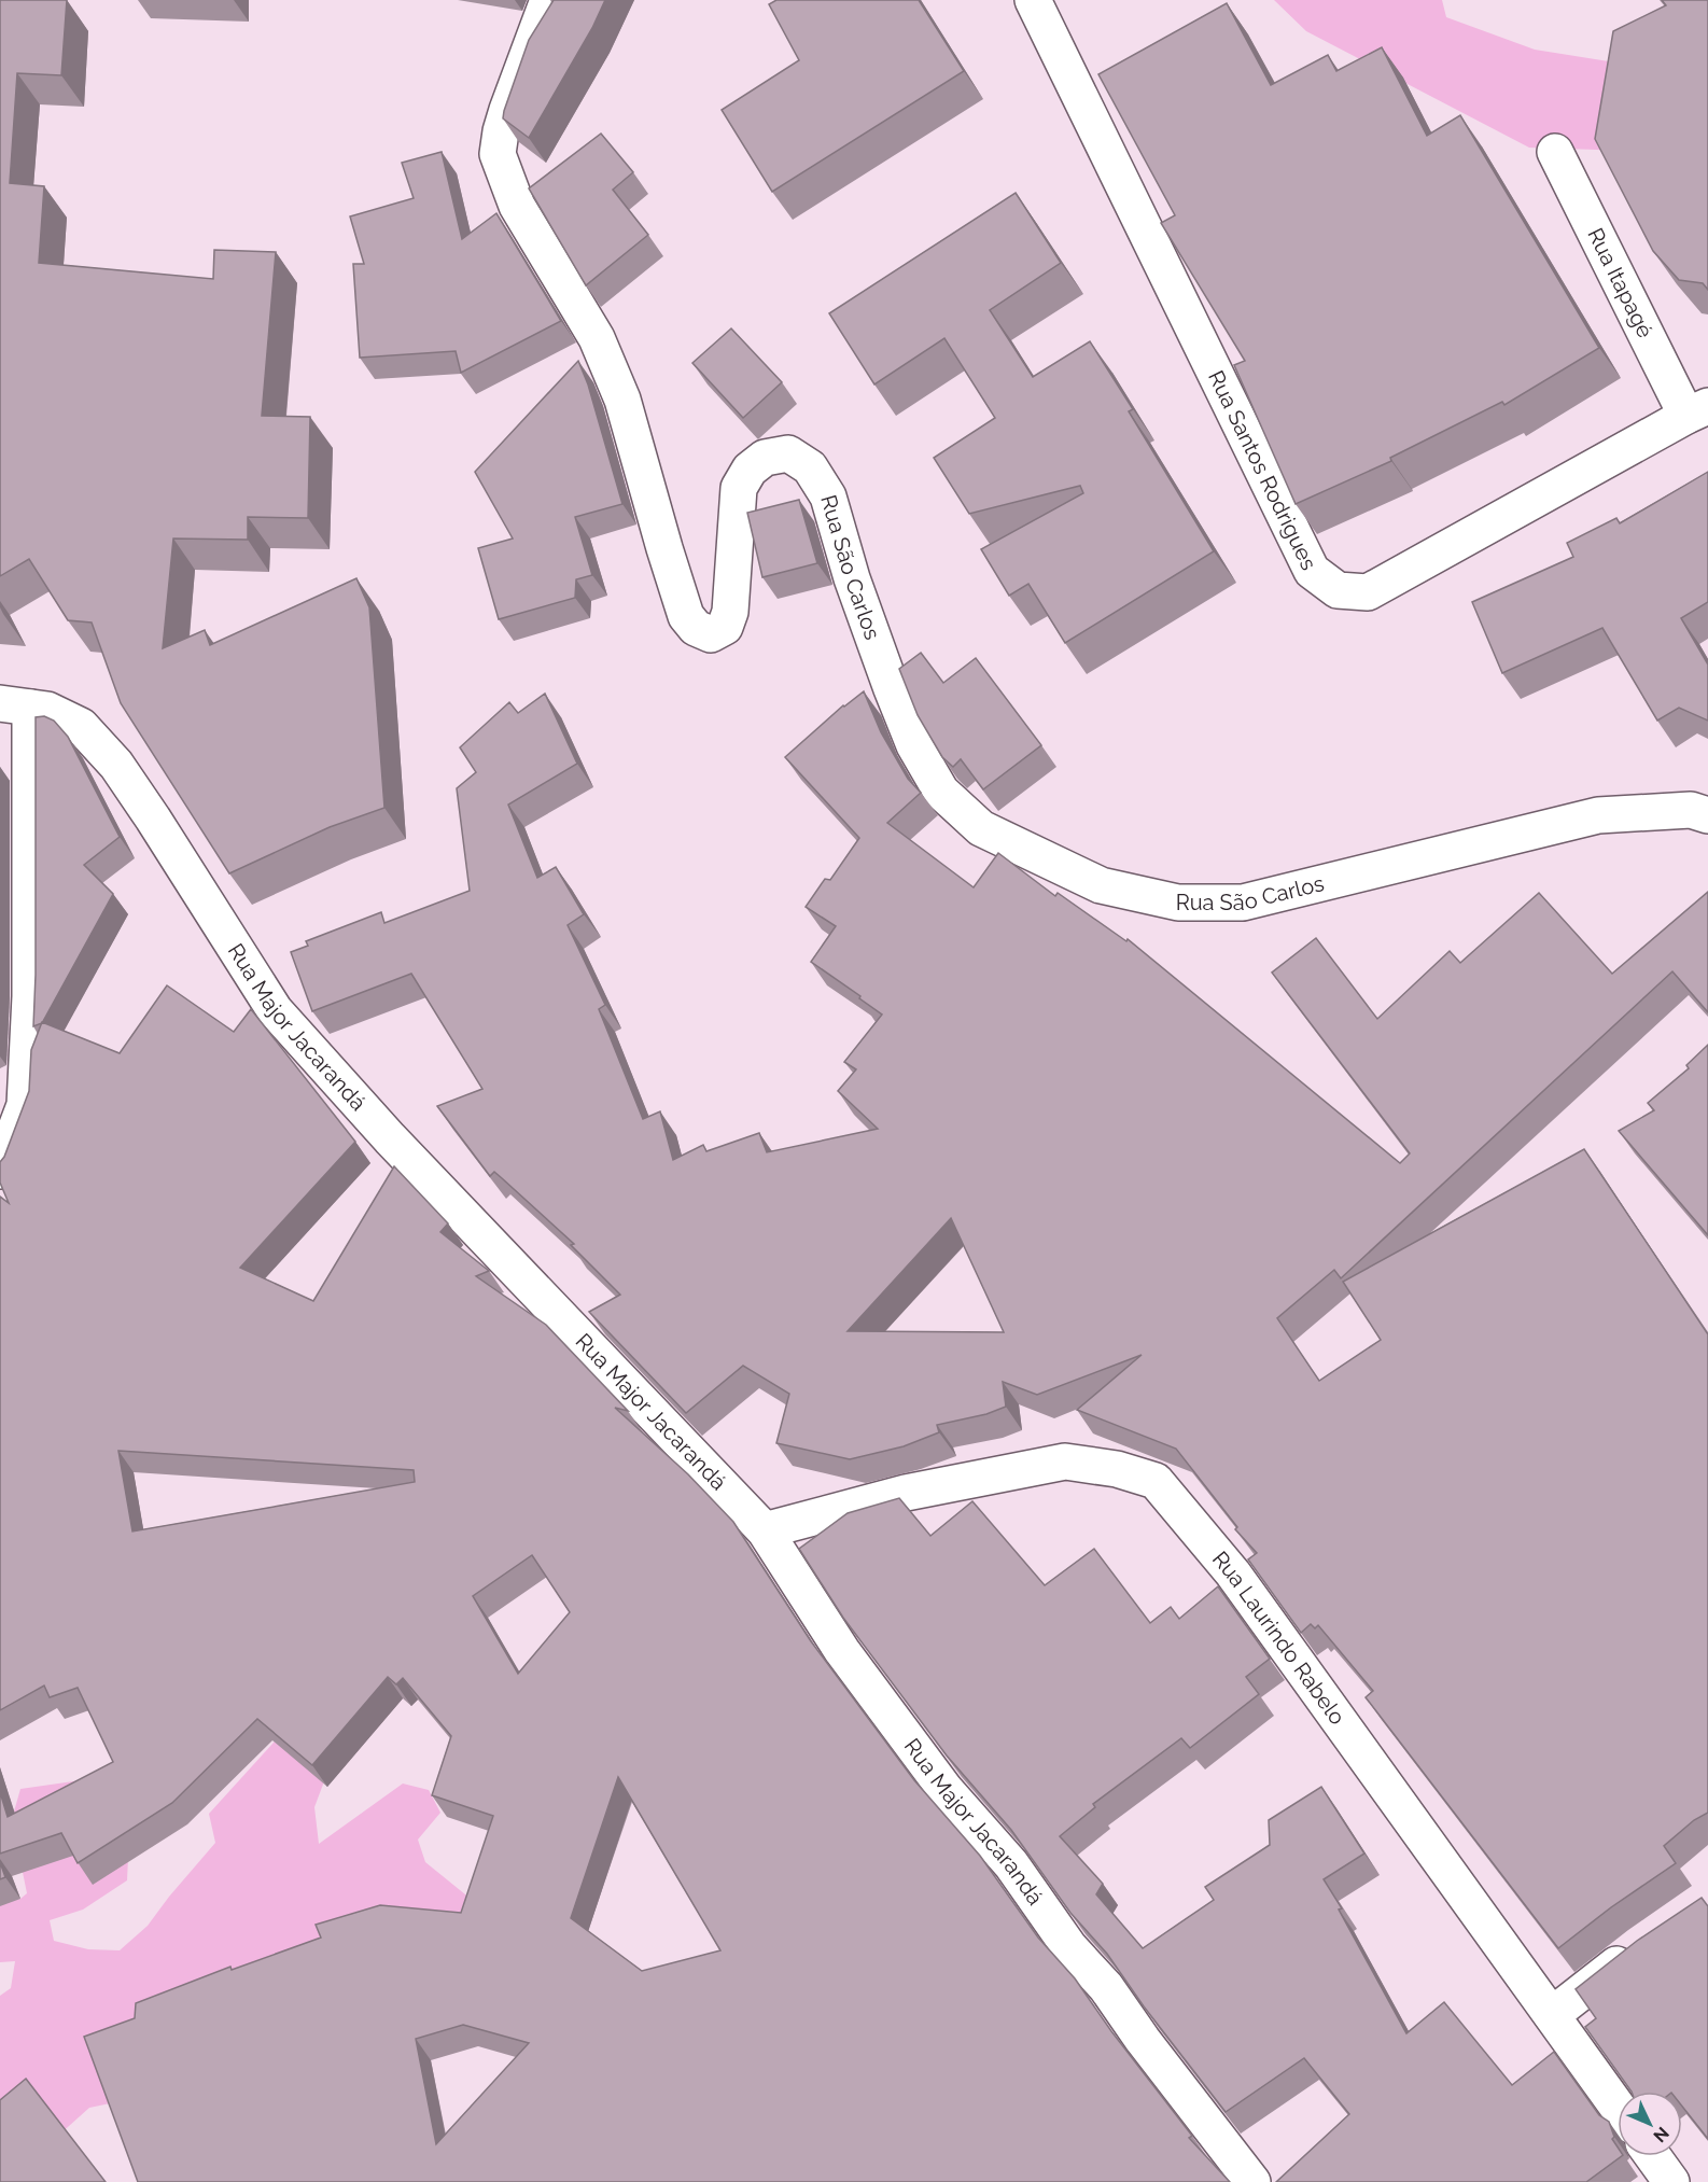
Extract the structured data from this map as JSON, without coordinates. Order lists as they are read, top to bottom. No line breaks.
{"streets":{"street":["Rua Itapagé","Rua Santos Rodrigues","Rua São Carlos","Rua Major Jacarandá","Rua Laurindo Rabelo"]},"crossings":[["Rua Itapagé","Rua Santos Rodrigues"],["Rua Major Jacarandá","Rua Laurindo Rabelo"]],"north":"bottom right"}
